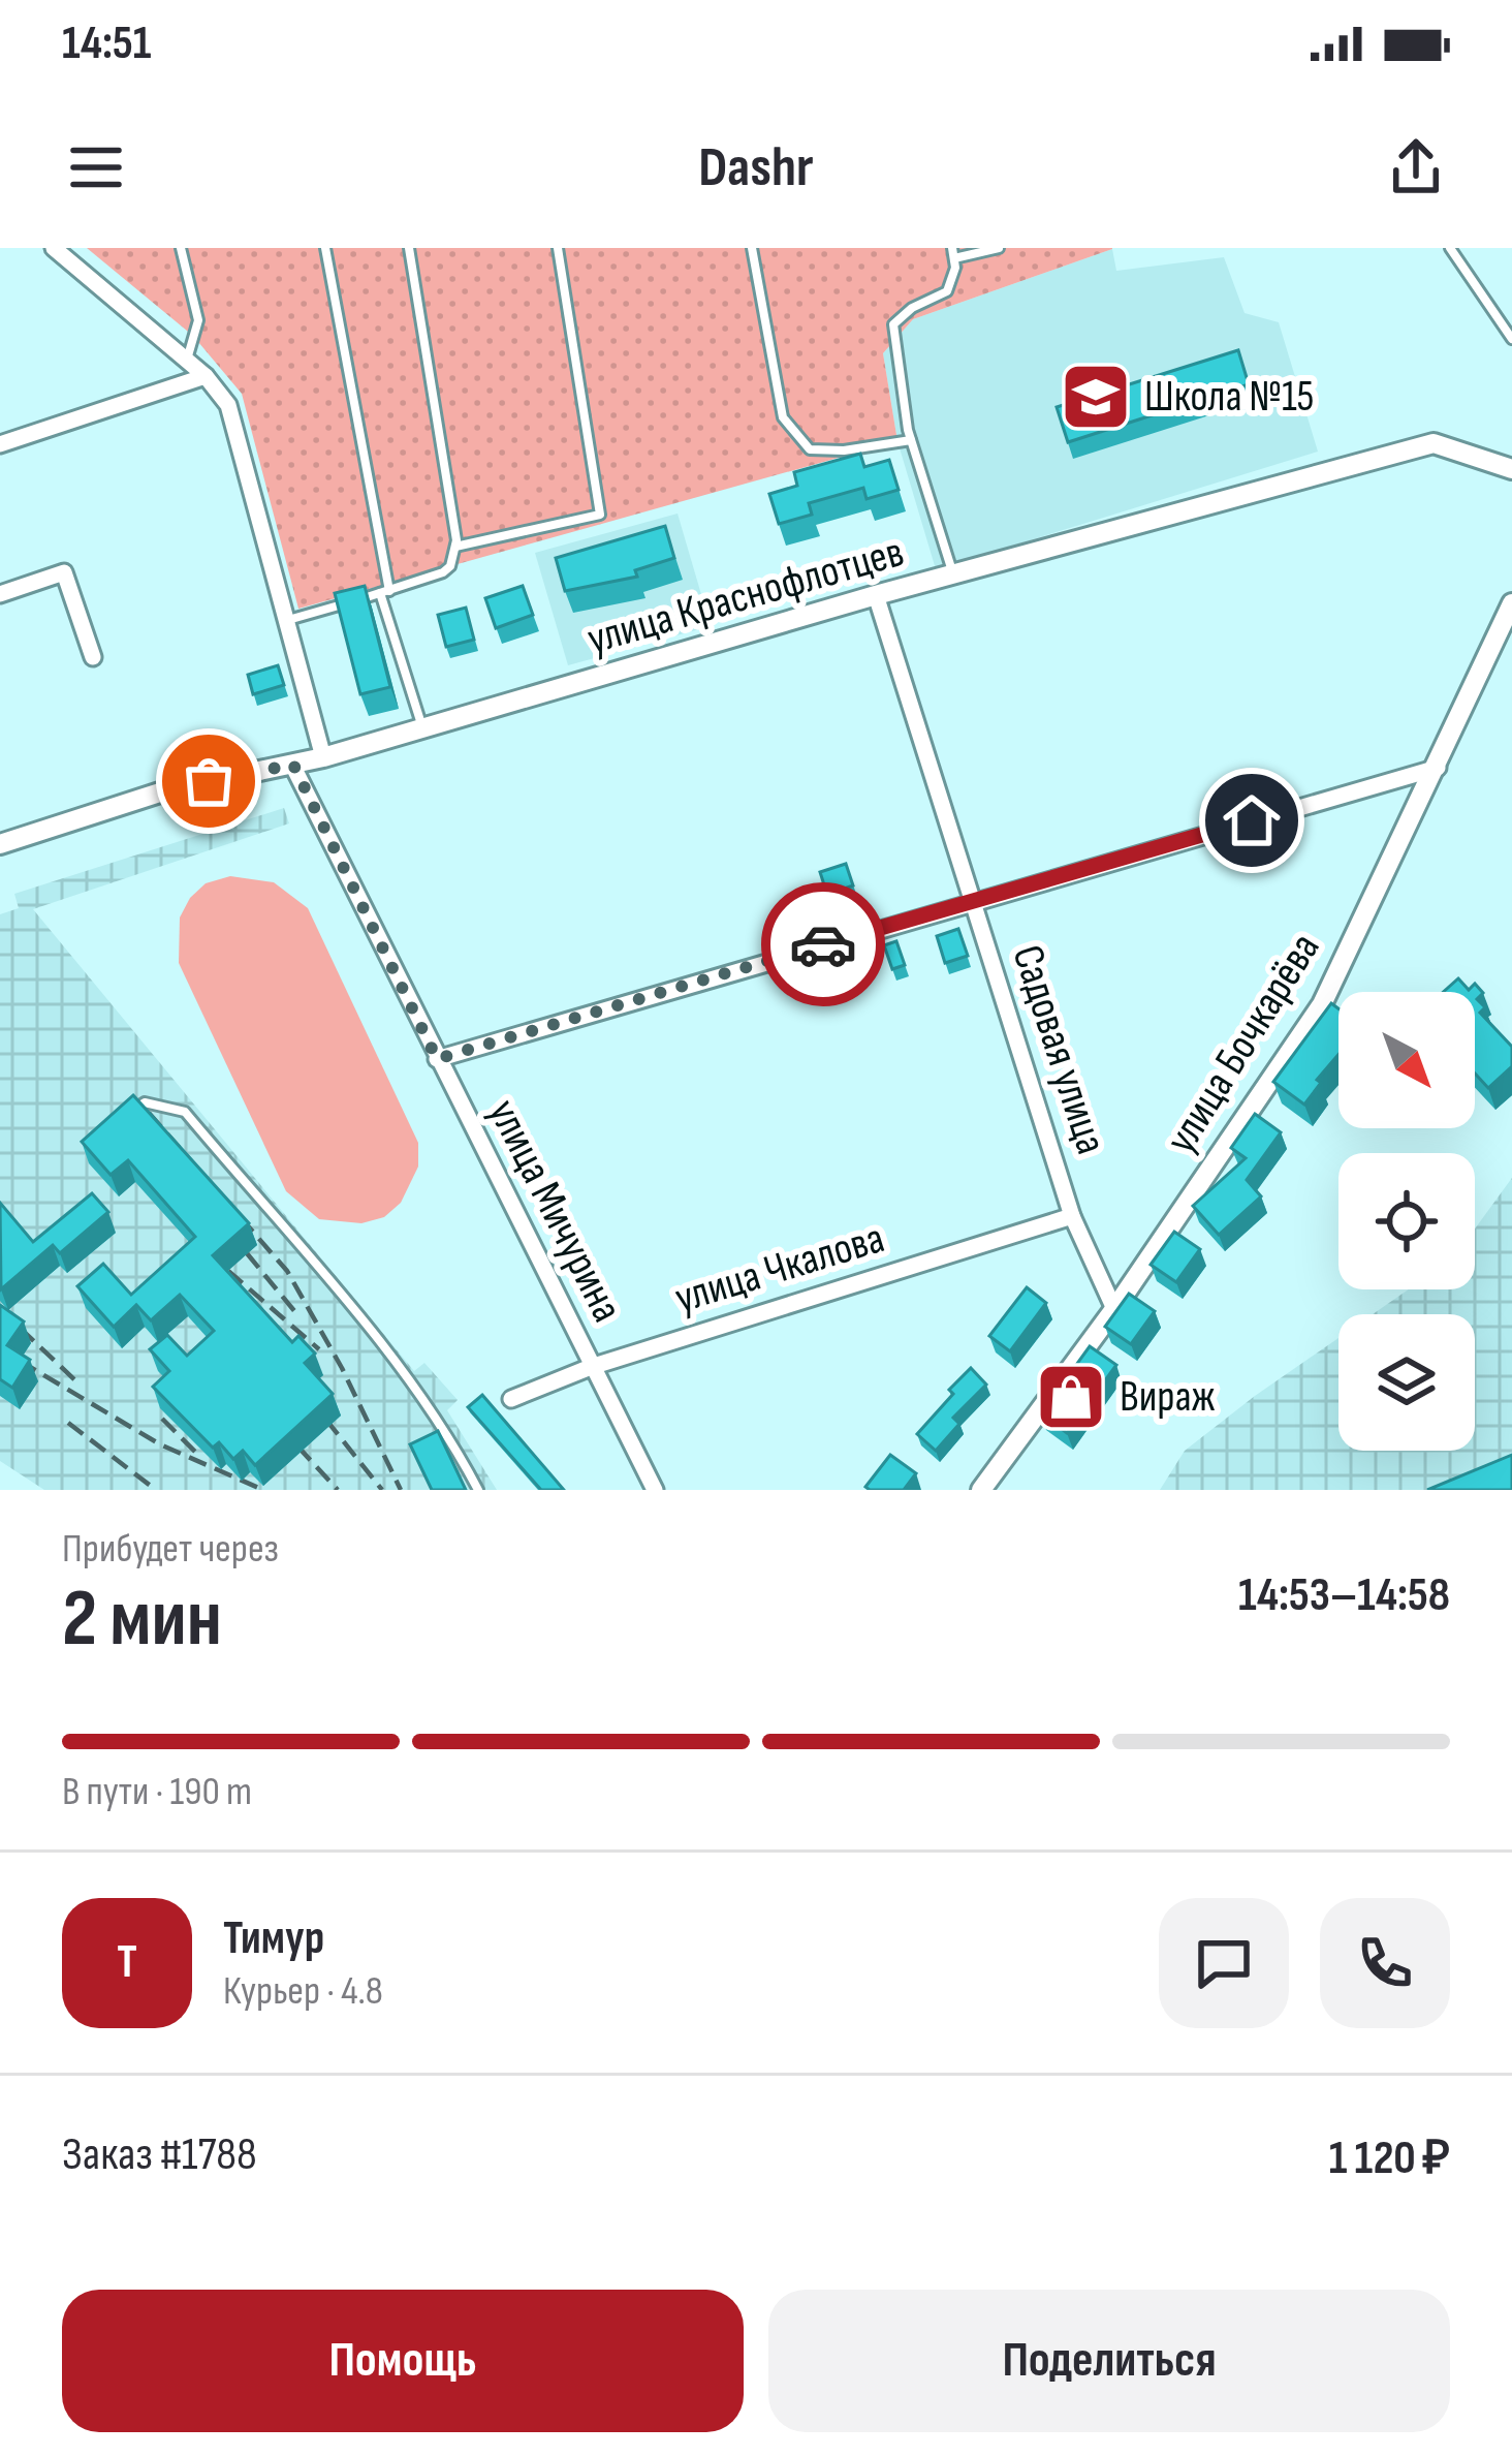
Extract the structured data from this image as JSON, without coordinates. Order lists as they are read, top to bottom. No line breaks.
{"streets":{"street":["улица Краснофлотцев","улица Бочкарёва","Садовая улица","улица Мичурина","улица Чкалова"]},"crossings":[["улица Краснофлотцев","Садовая улица"],["улица Краснофлотцев","улица Мичурина"],["улица Бочкарёва","Садовая улица"],["Садовая улица","улица Чкалова"],["улица Мичурина","улица Чкалова"]],"places":{"school or university":["Школа №15"],"shop":["Вираж"]},"north":"bottom right","page":{"status":"14:51","header":"Dashr","heading":["2 мин","Прибудет через","14:53–14:58"],"panel":["Тимур","Курьер · 4.8","Заказ #1788","1 120 ₽"],"bar":"В пути · 190 m","round":"Т","buttons":["Помощь","Поделиться"]}}
